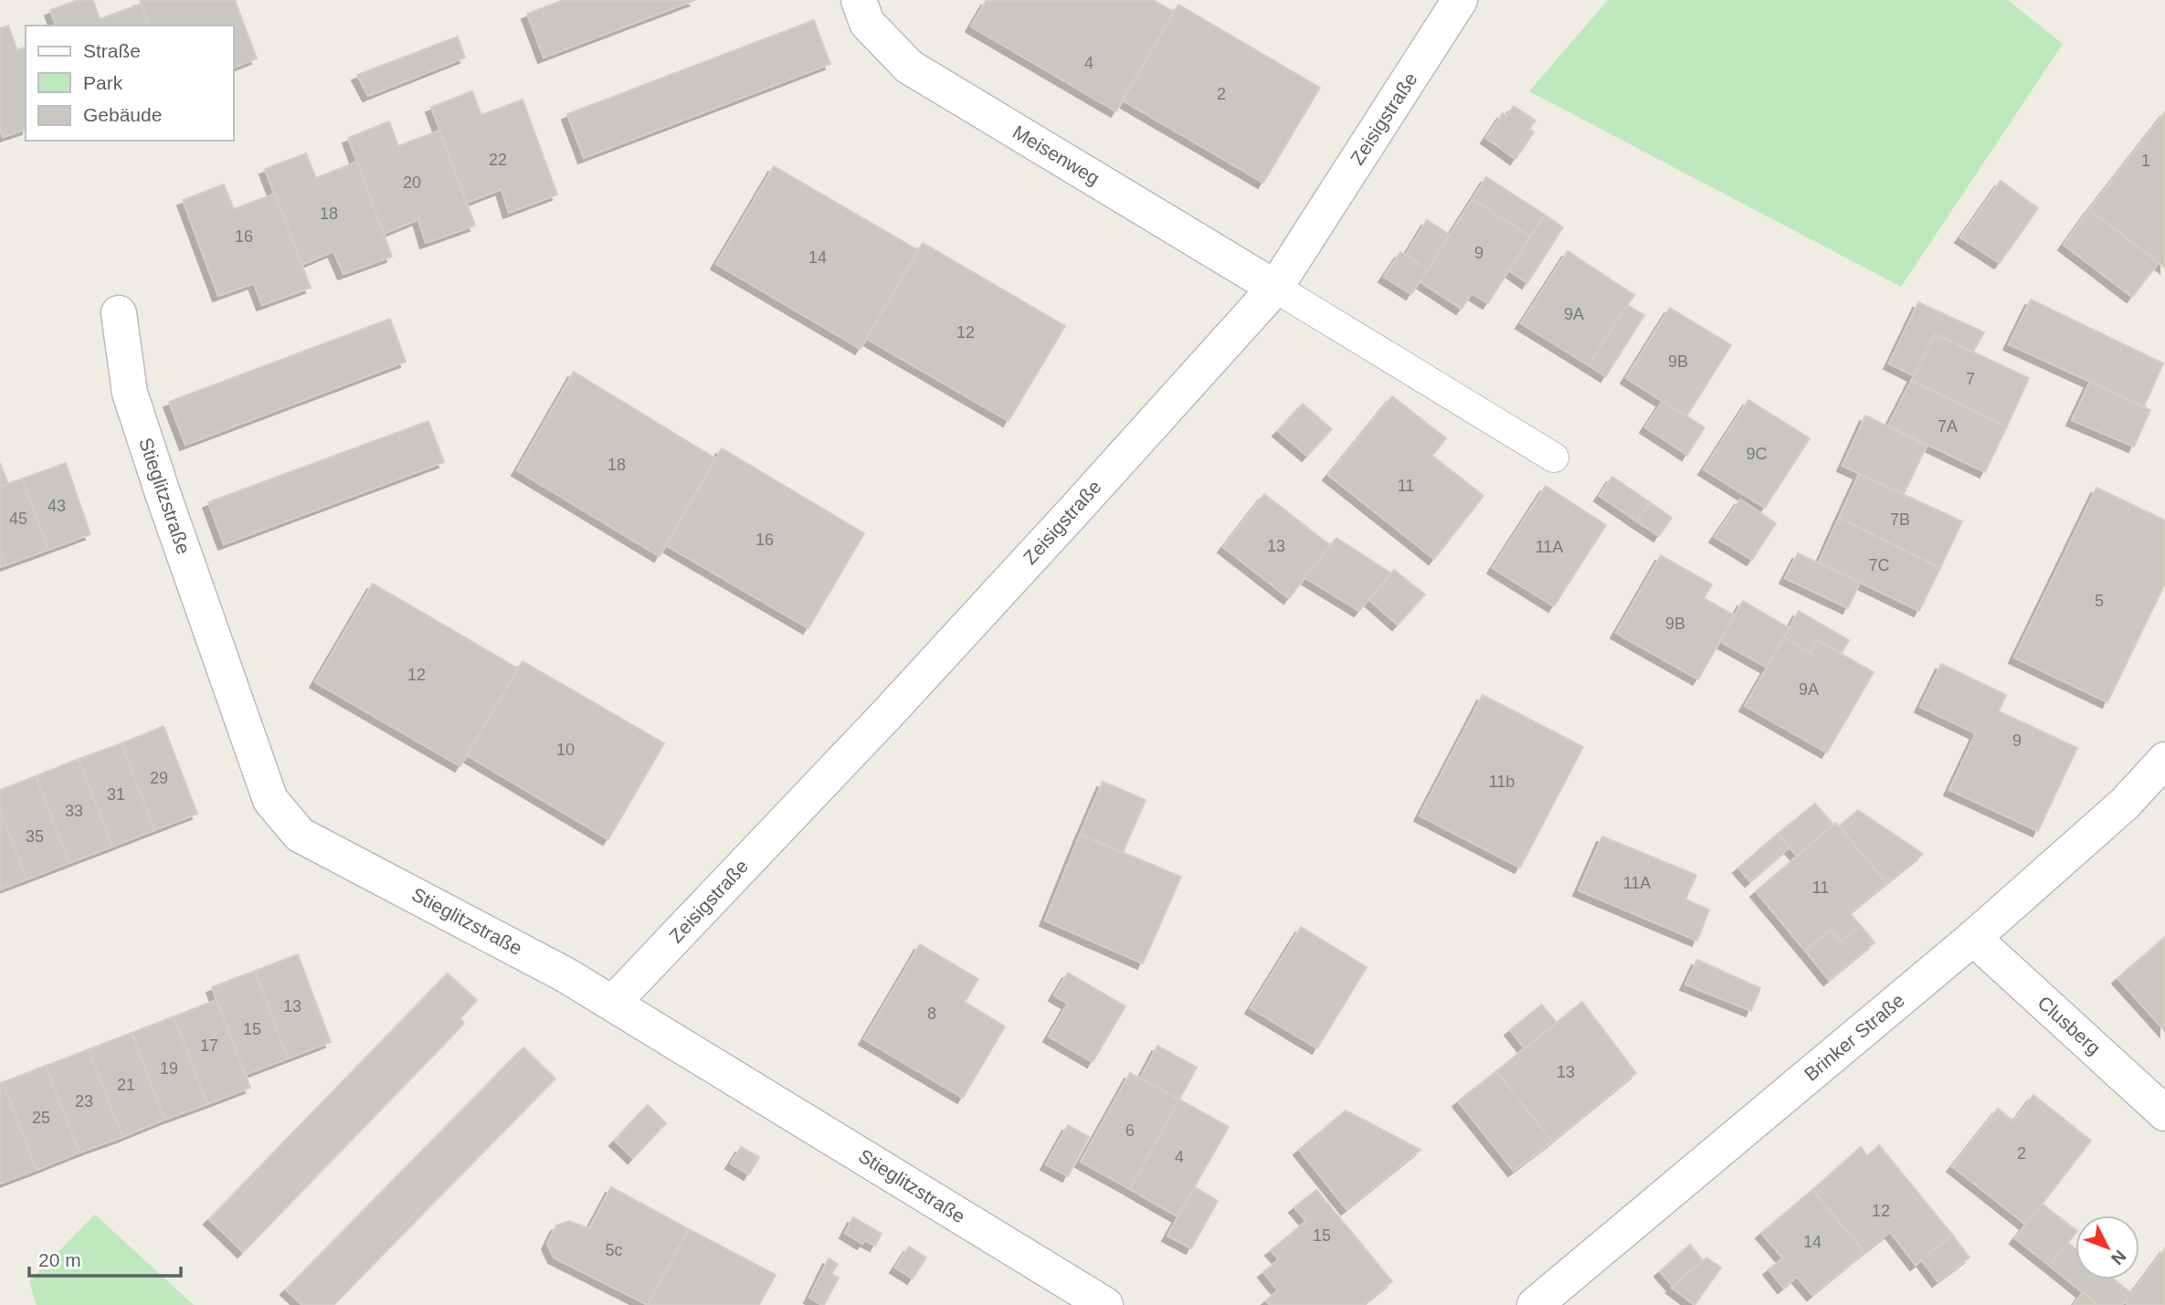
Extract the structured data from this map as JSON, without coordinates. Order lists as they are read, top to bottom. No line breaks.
{"streets":{"street":["Zeisigstraße","Meisenweg","Stieglitzstraße","Clusberg","Brinker Straße"]},"crossings":[["Zeisigstraße","Meisenweg"],["Zeisigstraße","Stieglitzstraße"],["Clusberg","Brinker Straße"]],"house_numbers":["4","2","22","1","20","18","16","9","14","9A","12","9B","7","7A","9C","18","11","43","45","7B","16","13","11A","7C","5","9B","12","9A","9","10","29","11b","31","33","35","11A","11","13","8","15","17","19","13","21","23","25","6","2","4","12","15","14","5c"],"legend":["Straße","Park","Gebäude"],"scale_bar":"20 m","north":"bottom right"}
